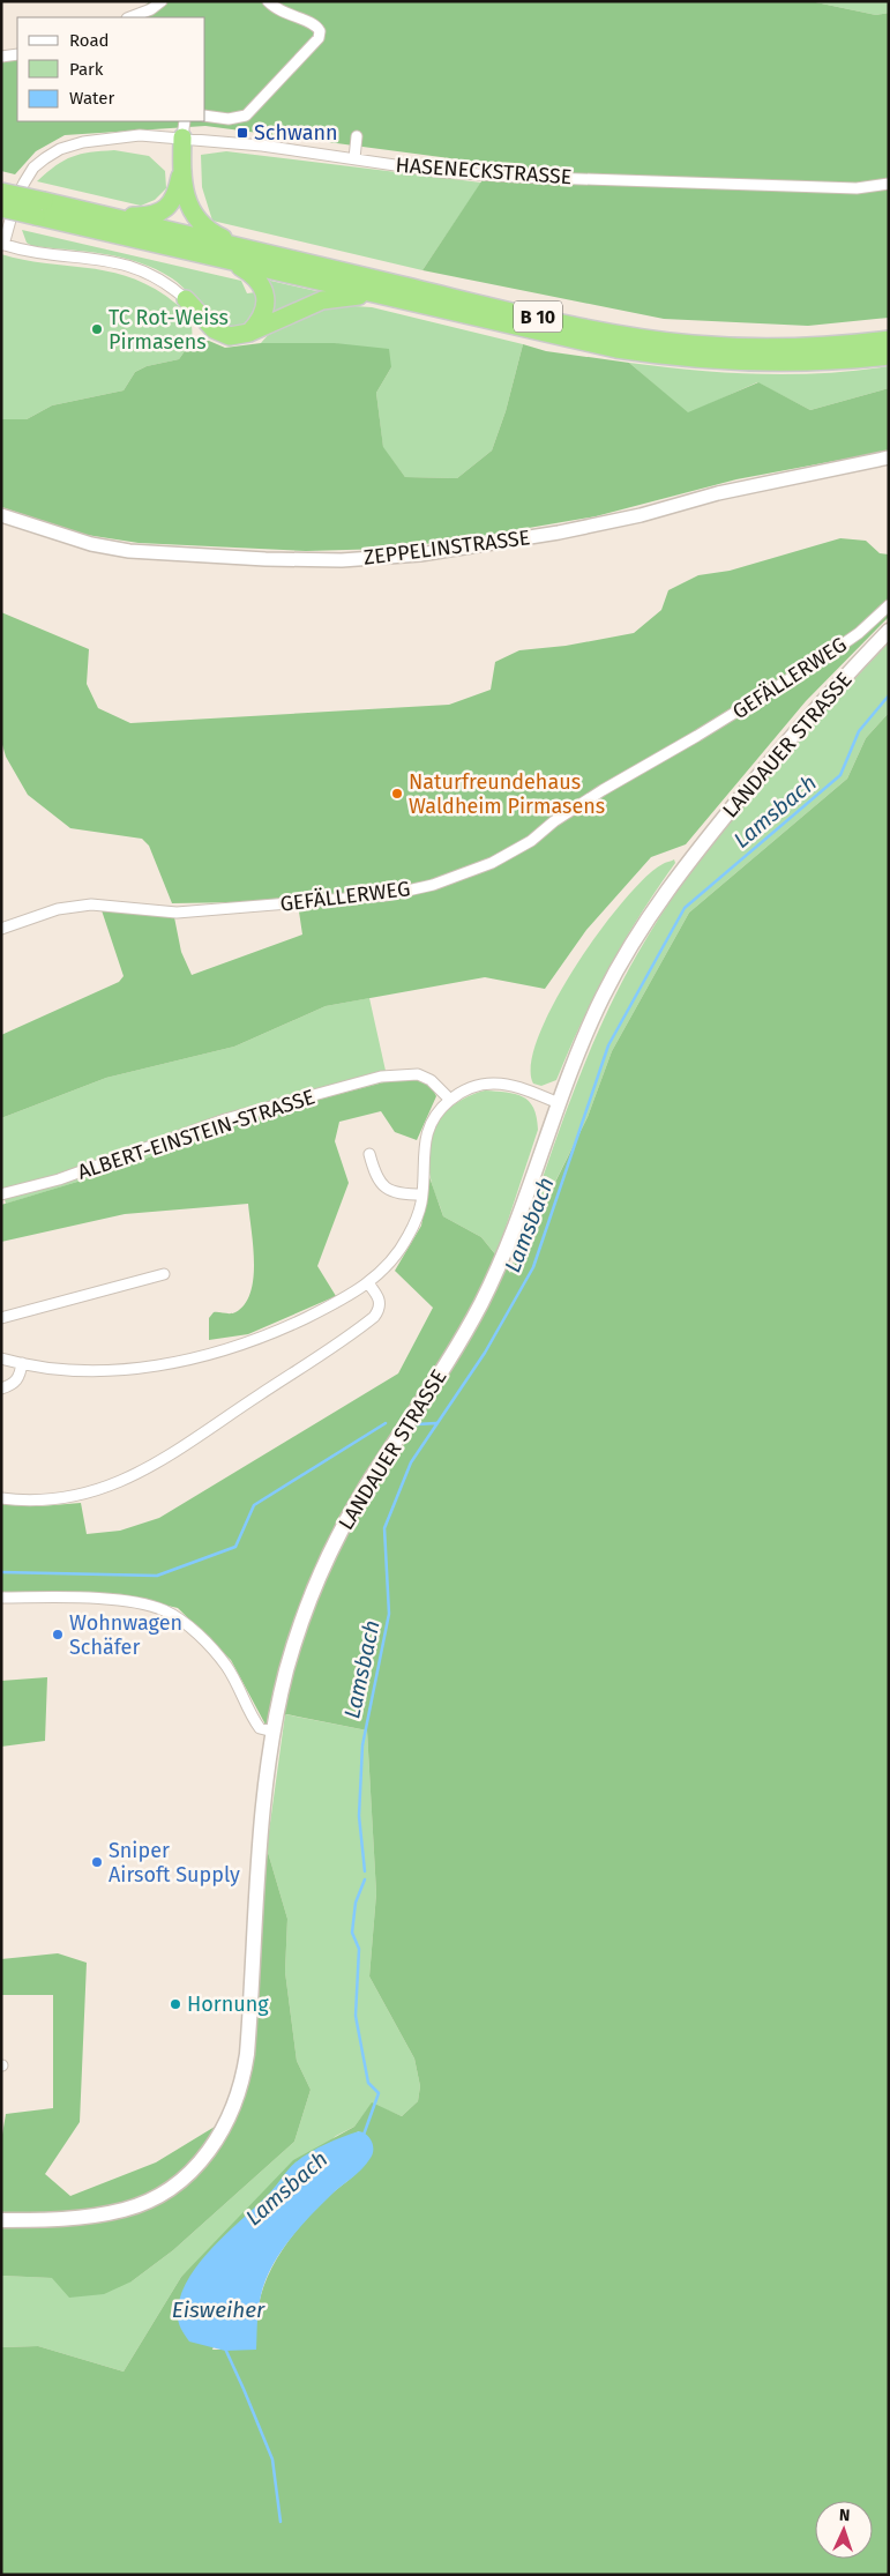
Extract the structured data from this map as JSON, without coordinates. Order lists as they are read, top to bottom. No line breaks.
{"streets":{"highway":["B 10"],"main road":["LANDAUER STRASSE"],"street":["HASENECKSTRASSE","ZEPPELINSTRASSE","GEFÄLLERWEG","ALBERT-EINSTEIN-STRASSE"]},"water":["Lamsbach","Eisweiher"],"places":{"transit":["Schwann"],"other":["TC Rot-Weiss Pirmasens","Naturfreundehaus Waldheim Pirmasens","Wohnwagen Schäfer","Sniper Airsoft Supply","Hornung"]},"legend":["Road","Park","Water"],"north":"top"}
